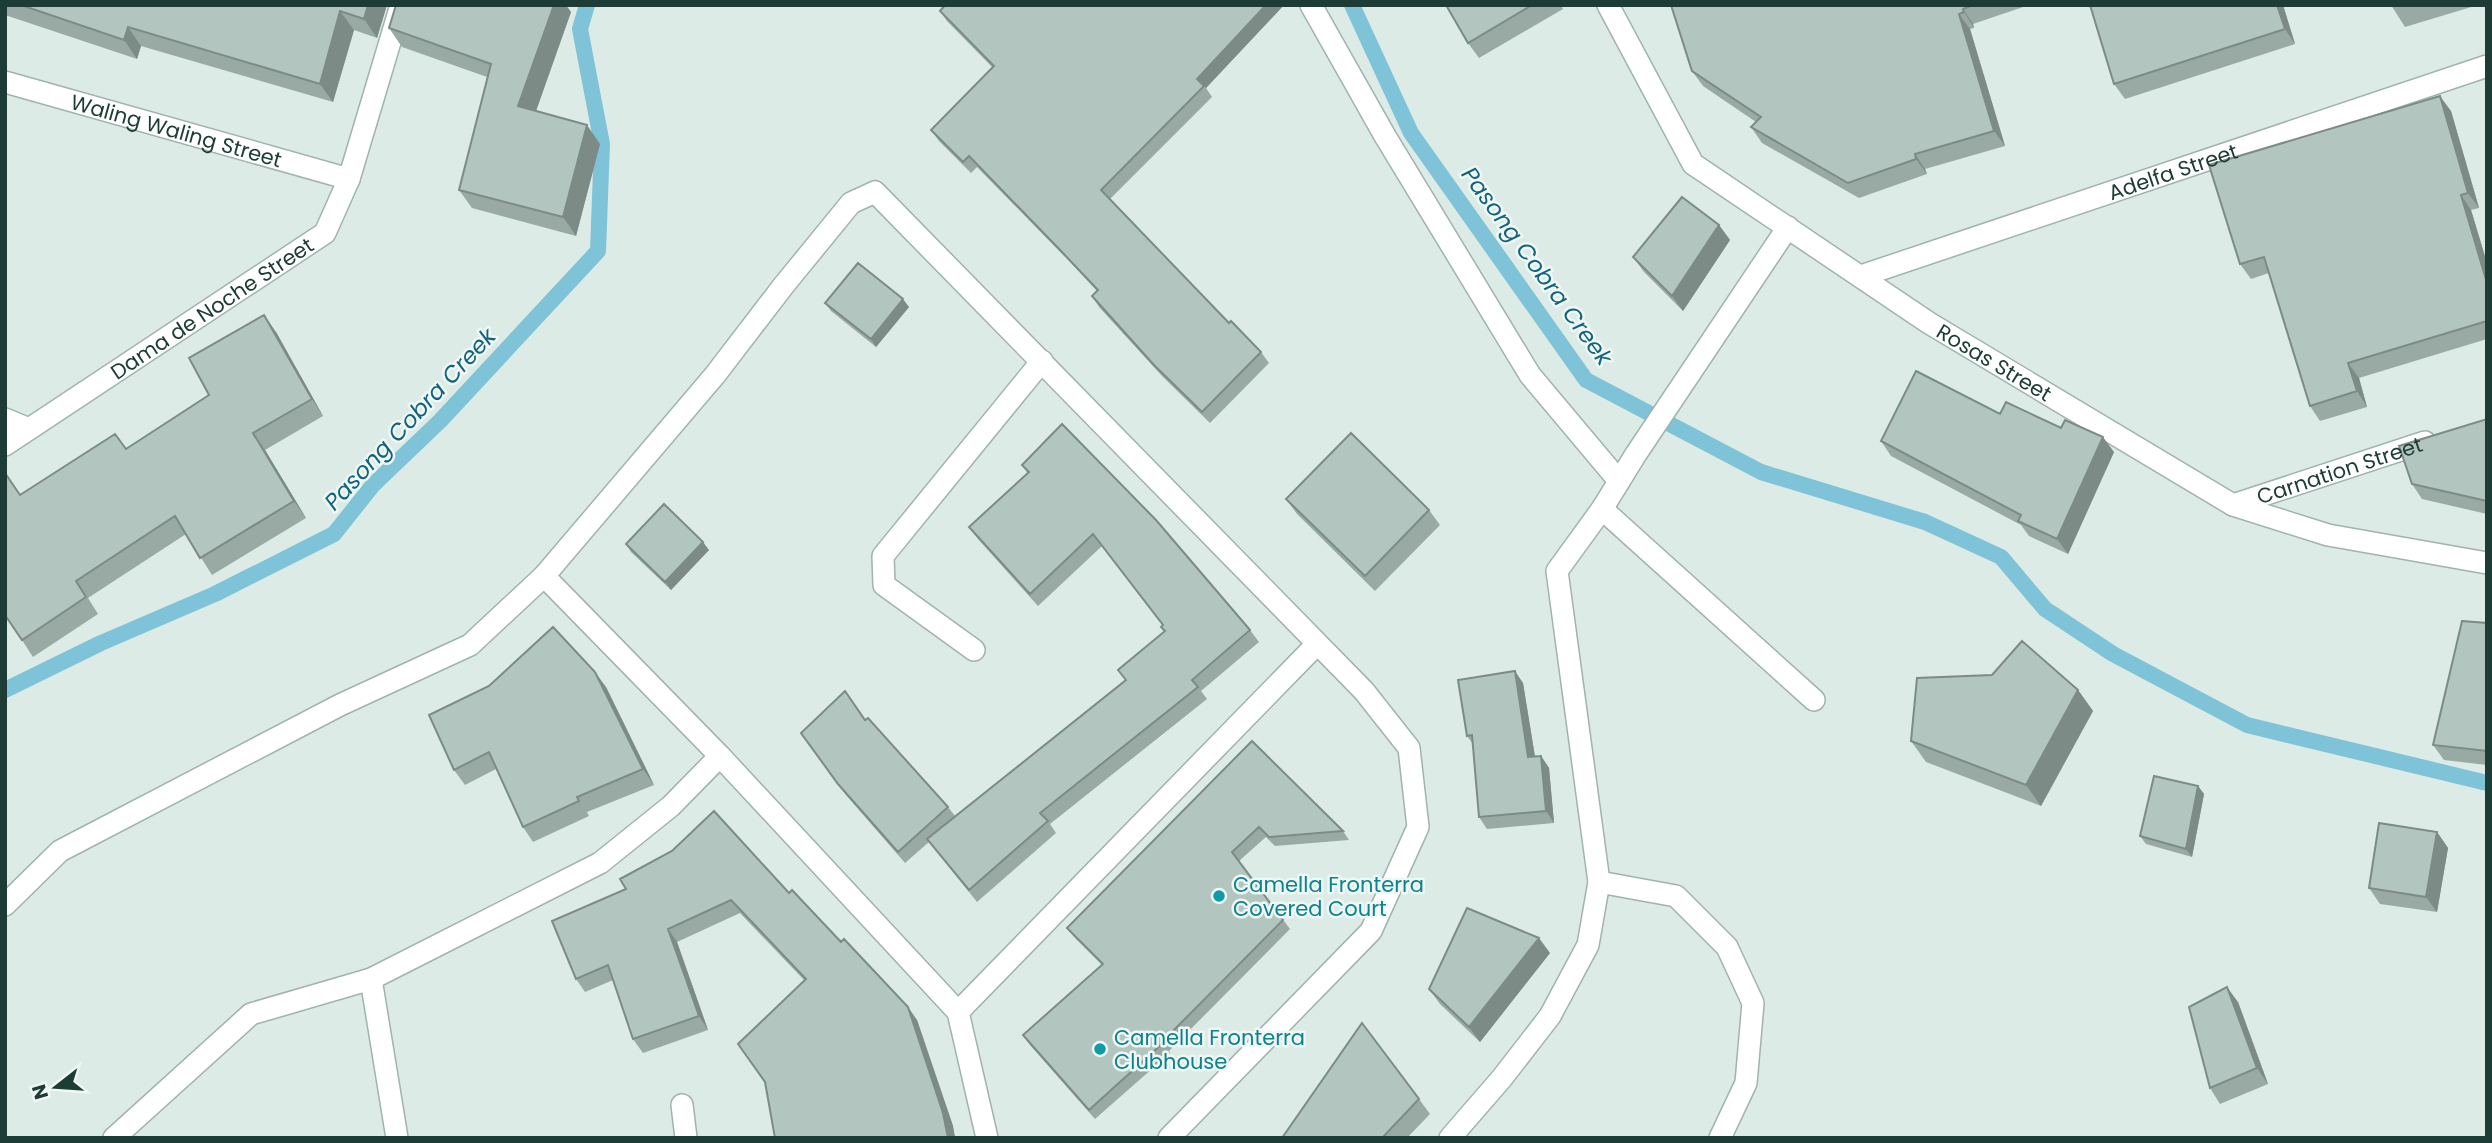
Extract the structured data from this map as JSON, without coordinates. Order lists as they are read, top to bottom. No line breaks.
{"streets":{"street":["Waling Waling Street","Adelfa Street","Dama de Noche Street","Rosas Street","Carnation Street"]},"crossings":[["Waling Waling Street","Dama de Noche Street"],["Adelfa Street","Rosas Street"],["Rosas Street","Carnation Street"]],"water":["Pasong Cobra Creek"],"places":["Camella Fronterra Covered Court","Camella Fronterra Clubhouse"],"north":"left"}
